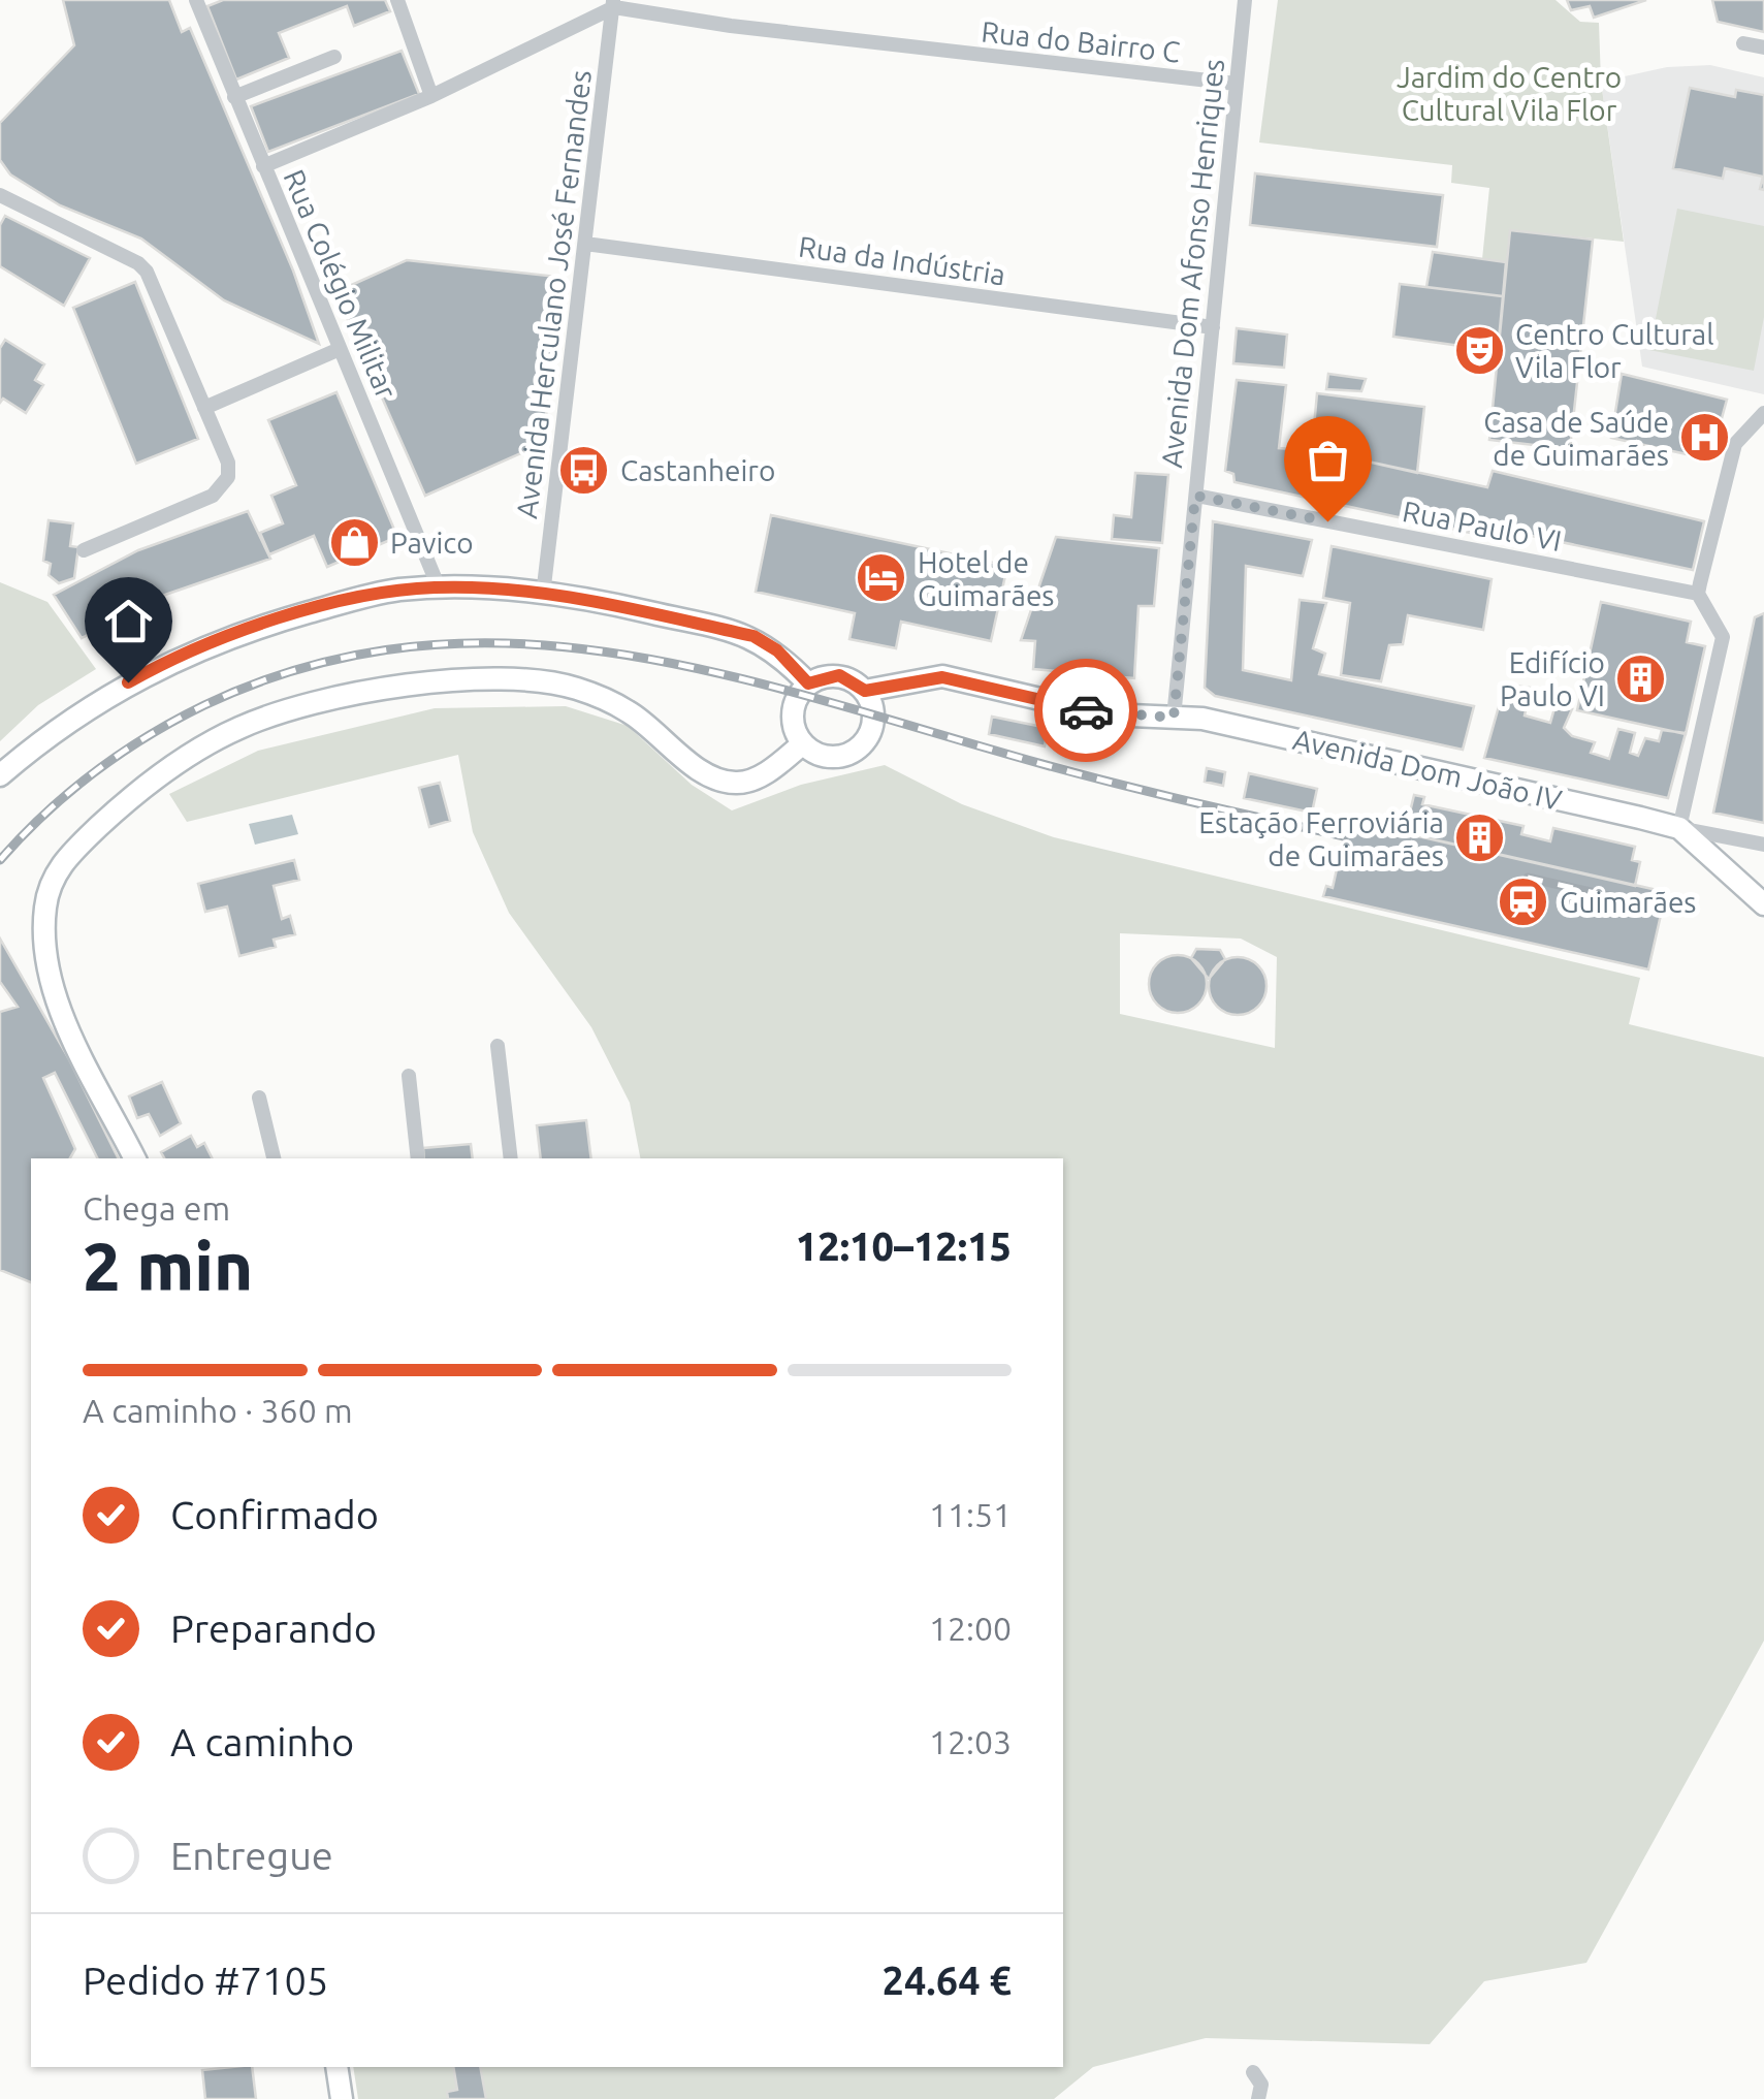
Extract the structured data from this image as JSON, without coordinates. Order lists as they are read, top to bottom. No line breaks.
{"streets":{"street":["Rua do Bairro C","Rua da Indústria","Avenida Dom Afonso Henriques","Rua Colégio Militar","Avenida Herculano José Fernandes","Rua Paulo VI","Avenida Dom João IV"]},"crossings":[["Rua do Bairro C","Avenida Dom Afonso Henriques"],["Rua do Bairro C","Avenida Herculano José Fernandes"],["Rua da Indústria","Avenida Dom Afonso Henriques"],["Rua da Indústria","Avenida Herculano José Fernandes"],["Avenida Dom Afonso Henriques","Rua Paulo VI"],["Avenida Dom Afonso Henriques","Avenida Dom João IV"]],"parks":["Jardim do Centro Cultural Vila Flor"],"places":{"theatre":["Centro Cultural Vila Flor"],"hospital":["Casa de Saúde de Guimarães"],"bus stop":["Castanheiro"],"shop":["Pavico"],"hotel":["Hotel de Guimarães"],"building":["Edifício Paulo VI","Estação Ferroviária de Guimarães"],"station":["Guimarães"]},"page":{"heading":["2 min","Chega em","12:10–12:15"],"panel":["Pedido #7105","24.64 €"],"bar":"A caminho · 360 m","list":[["Confirmado","11:51"],["Preparando","12:00"],["A caminho","12:03"],"Entregue"]}}
